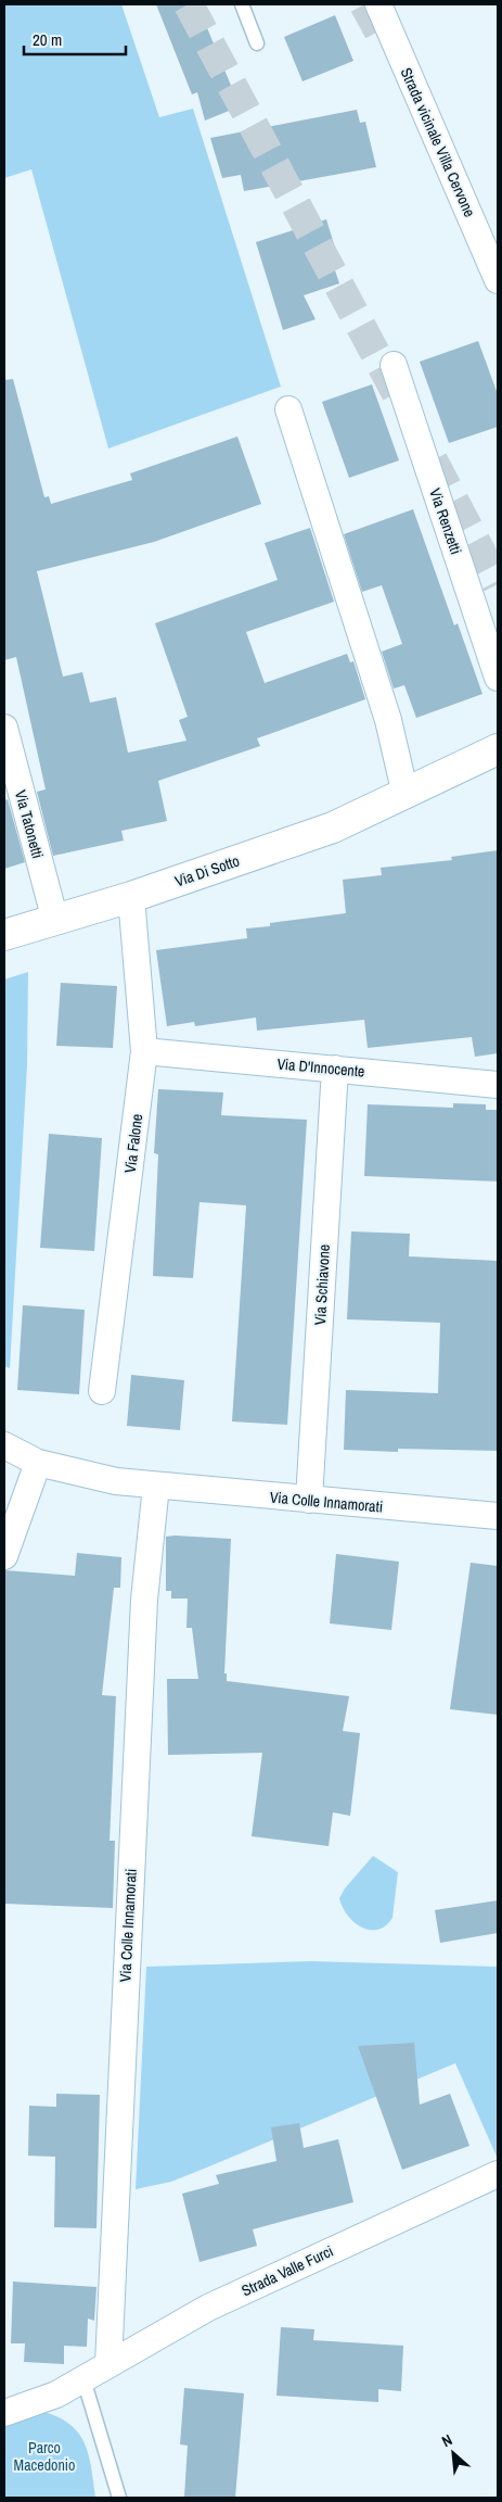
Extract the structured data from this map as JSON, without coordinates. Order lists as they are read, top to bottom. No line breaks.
{"streets":{"street":["Strada vicinale Villa Cervone","Via Renzetti","Via Tatonetti","Via Di Sotto","Via D'Innocente","Via Falone","Via Schiavone","Via Colle Innamorati","Strada Valle Furci"]},"crossings":[["Via Tatonetti","Via Di Sotto"],["Via Di Sotto","Via Falone"],["Via D'Innocente","Via Falone"],["Via D'Innocente","Via Schiavone"],["Via Schiavone","Via Colle Innamorati"],["Via Colle Innamorati","Strada Valle Furci"]],"parks":["Parco Macedonio"],"scale_bar":"20 m","north":"top left"}
